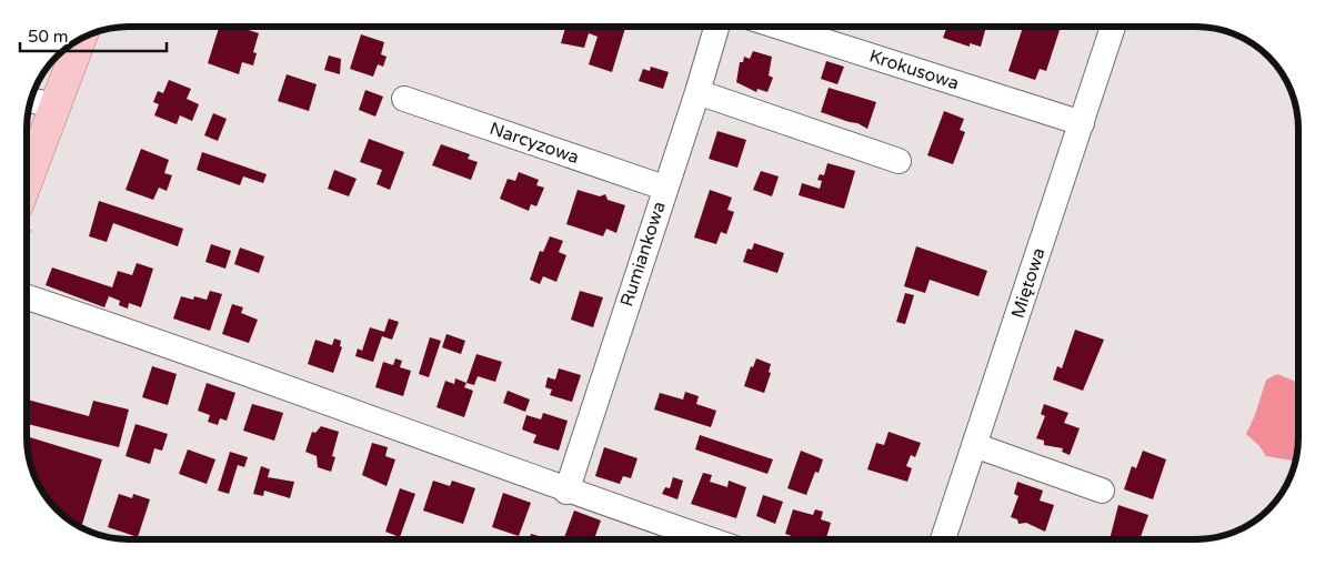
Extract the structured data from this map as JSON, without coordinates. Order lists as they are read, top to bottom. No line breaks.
{"streets":{"street":["Krokusowa","Narcyzowa","Rumiankowa","Miętowa"]},"crossings":[["Krokusowa","Miętowa"],["Narcyzowa","Rumiankowa"]],"scale_bar":"50 m"}
